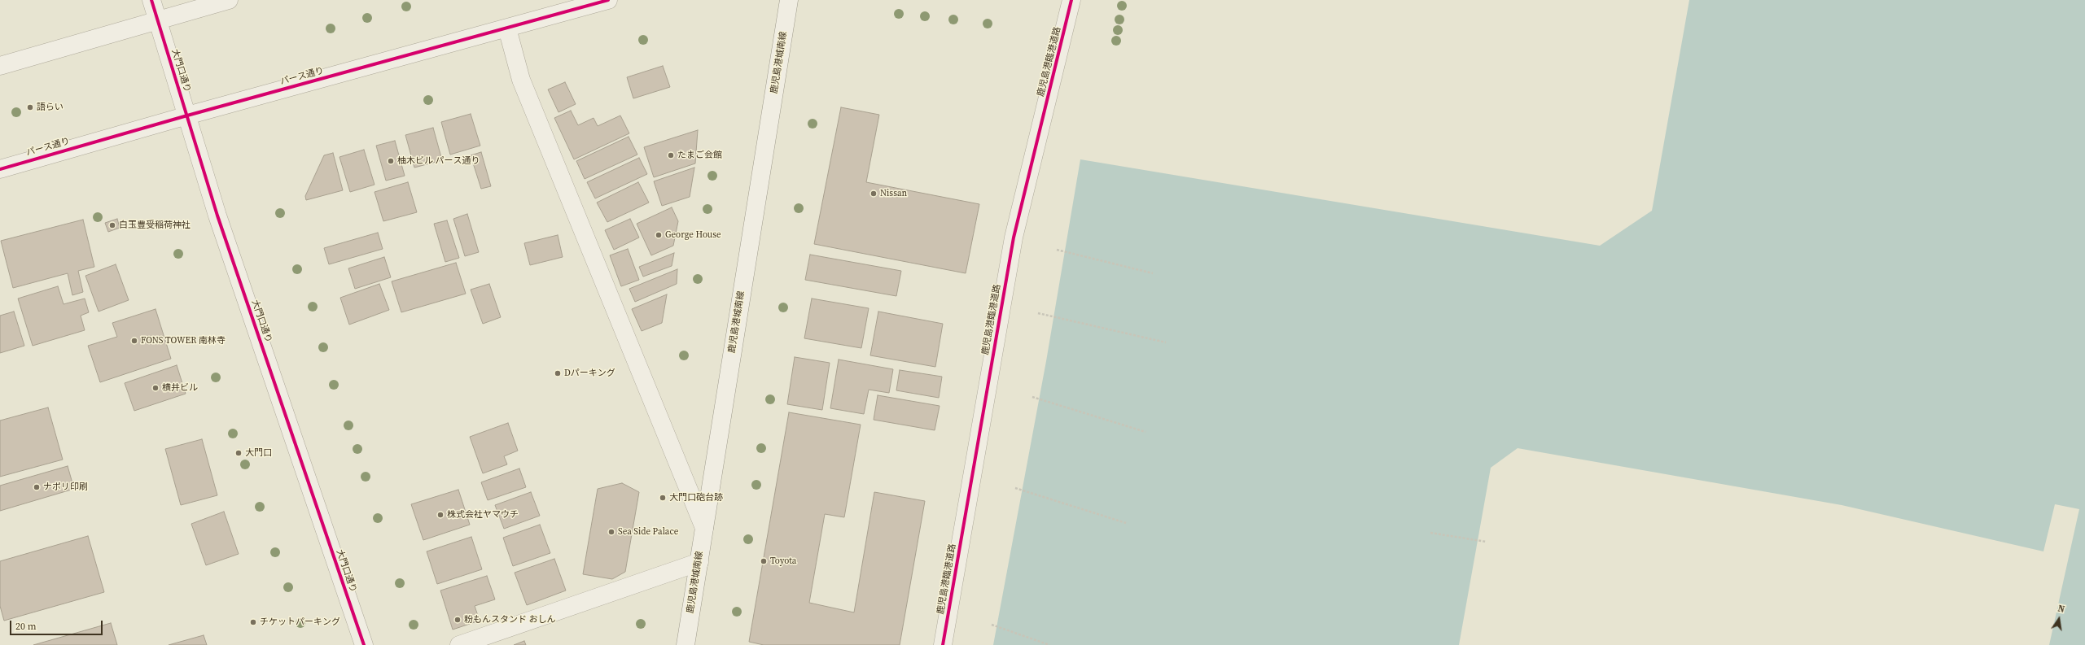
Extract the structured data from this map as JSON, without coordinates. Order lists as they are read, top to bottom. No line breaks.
{"streets":{"street":["鹿児島港臨港道路","鹿児島港城南線","大門口通り","パース通り"]},"crossings":[["大門口通り","パース通り"]],"places":["語らい","たまご会館","柚木ビル パース通り","Nissan","白玉豊受稲荷神社","George House","FONS TOWER 南林寺","Dパーキング","横井ビル","大門口","ナポリ印刷","大門口砲台跡","株式会社ヤマウチ","Sea Side Palace","Toyota","粉もんスタンド おしん","チケットパーキング"],"scale_bar":"20 m","north":"top"}
